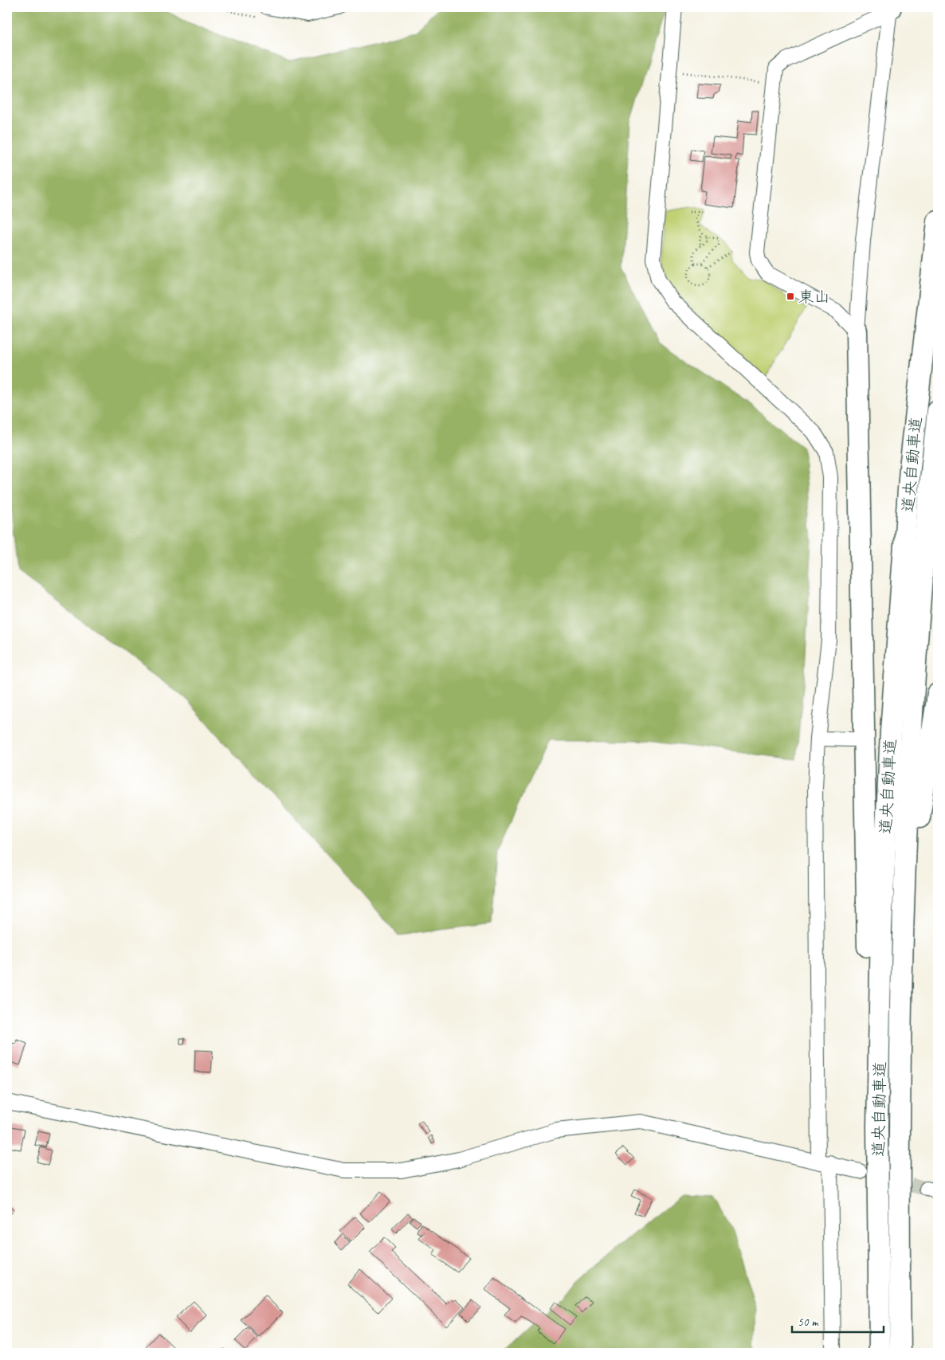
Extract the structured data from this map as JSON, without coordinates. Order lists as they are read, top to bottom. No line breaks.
{"streets":{"highway":["道央自動車道"]},"places":{"transit":["東山"]},"scale_bar":"50 m"}
